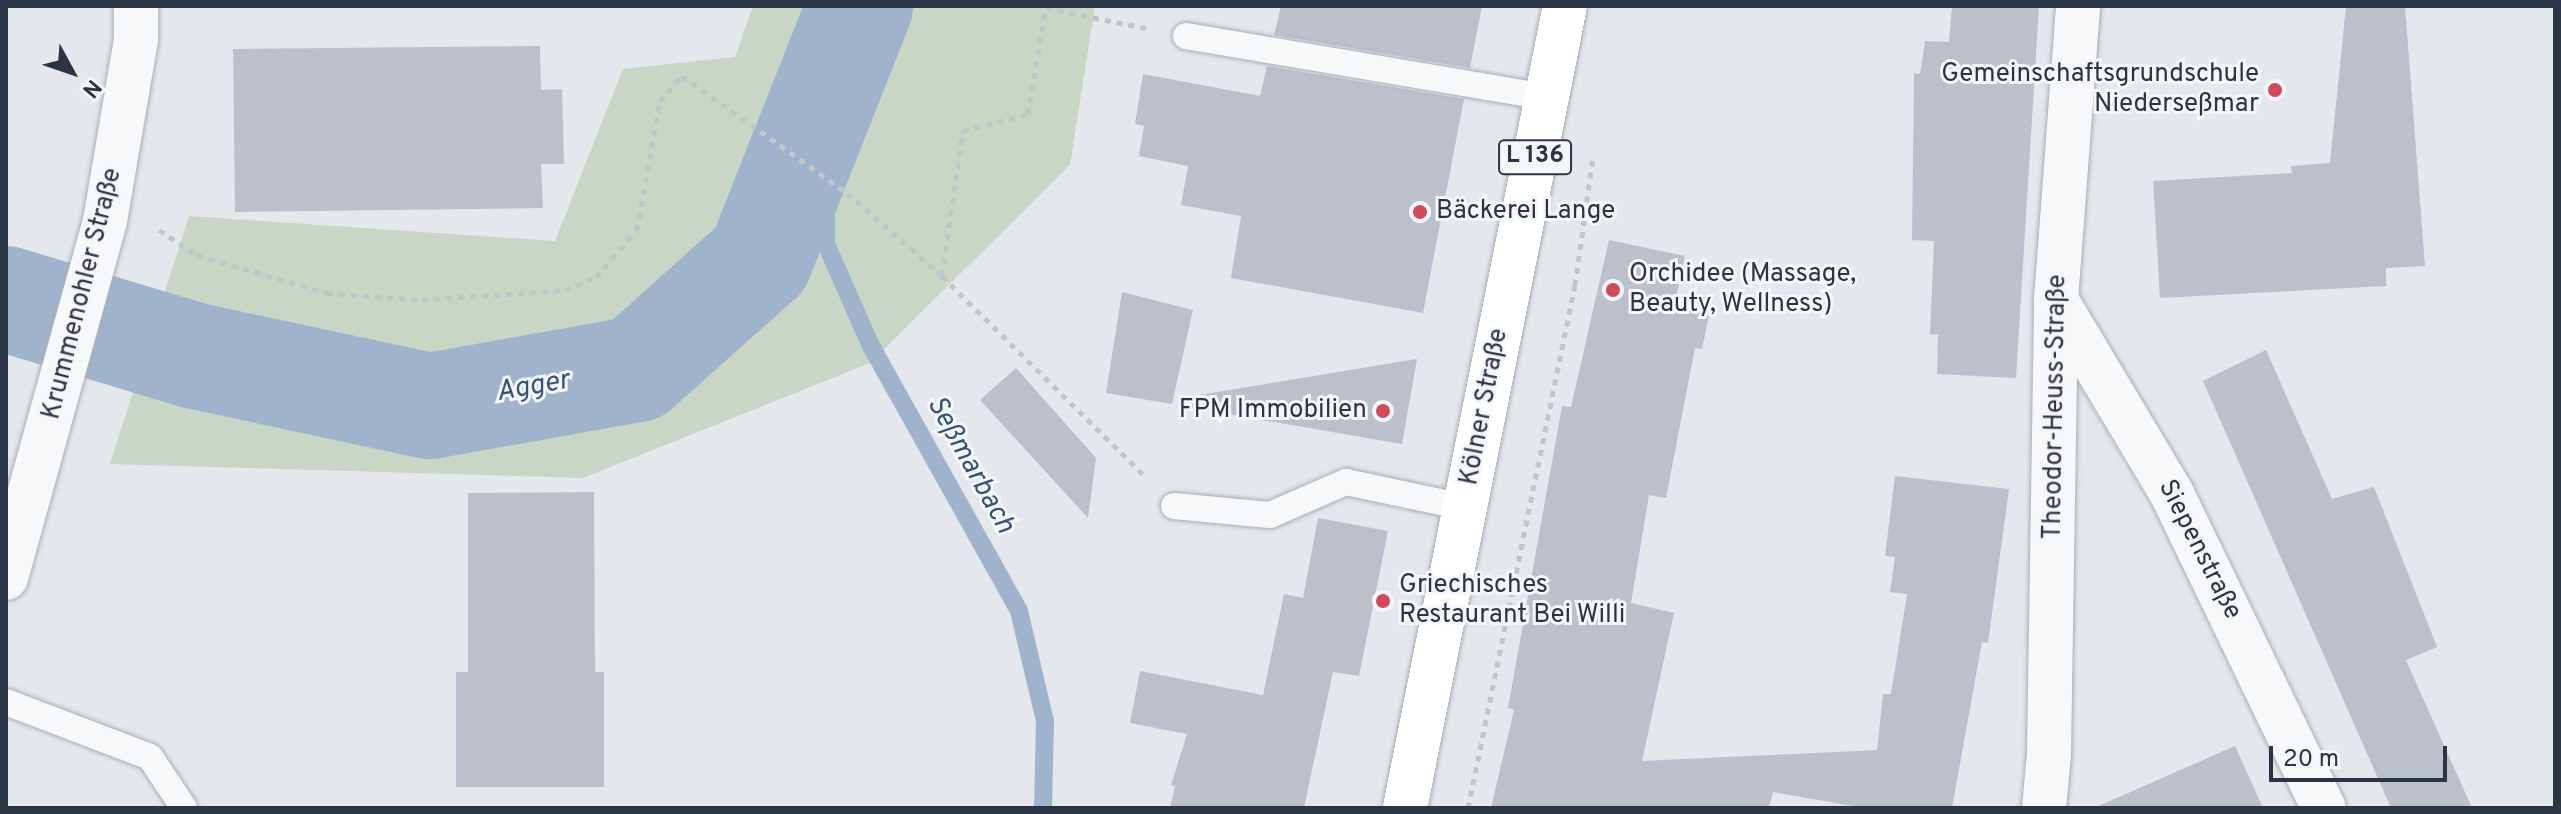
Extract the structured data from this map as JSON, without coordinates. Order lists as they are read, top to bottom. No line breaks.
{"streets":{"main road":["L 136","Kölner Straße"],"street":["Krummenohler Straße","Theodor-Heuss-Straße","Siepenstraße"]},"crossings":[["Theodor-Heuss-Straße","Siepenstraße"]],"water":["Agger","Seßmarbach"],"places":["Gemeinschaftsgrundschule Niederseßmar","Bäckerei Lange","Orchidee (Massage, Beauty, Wellness)","FPM Immobilien","Griechisches Restaurant Bei Willi"],"scale_bar":"20 m","north":"bottom right"}
